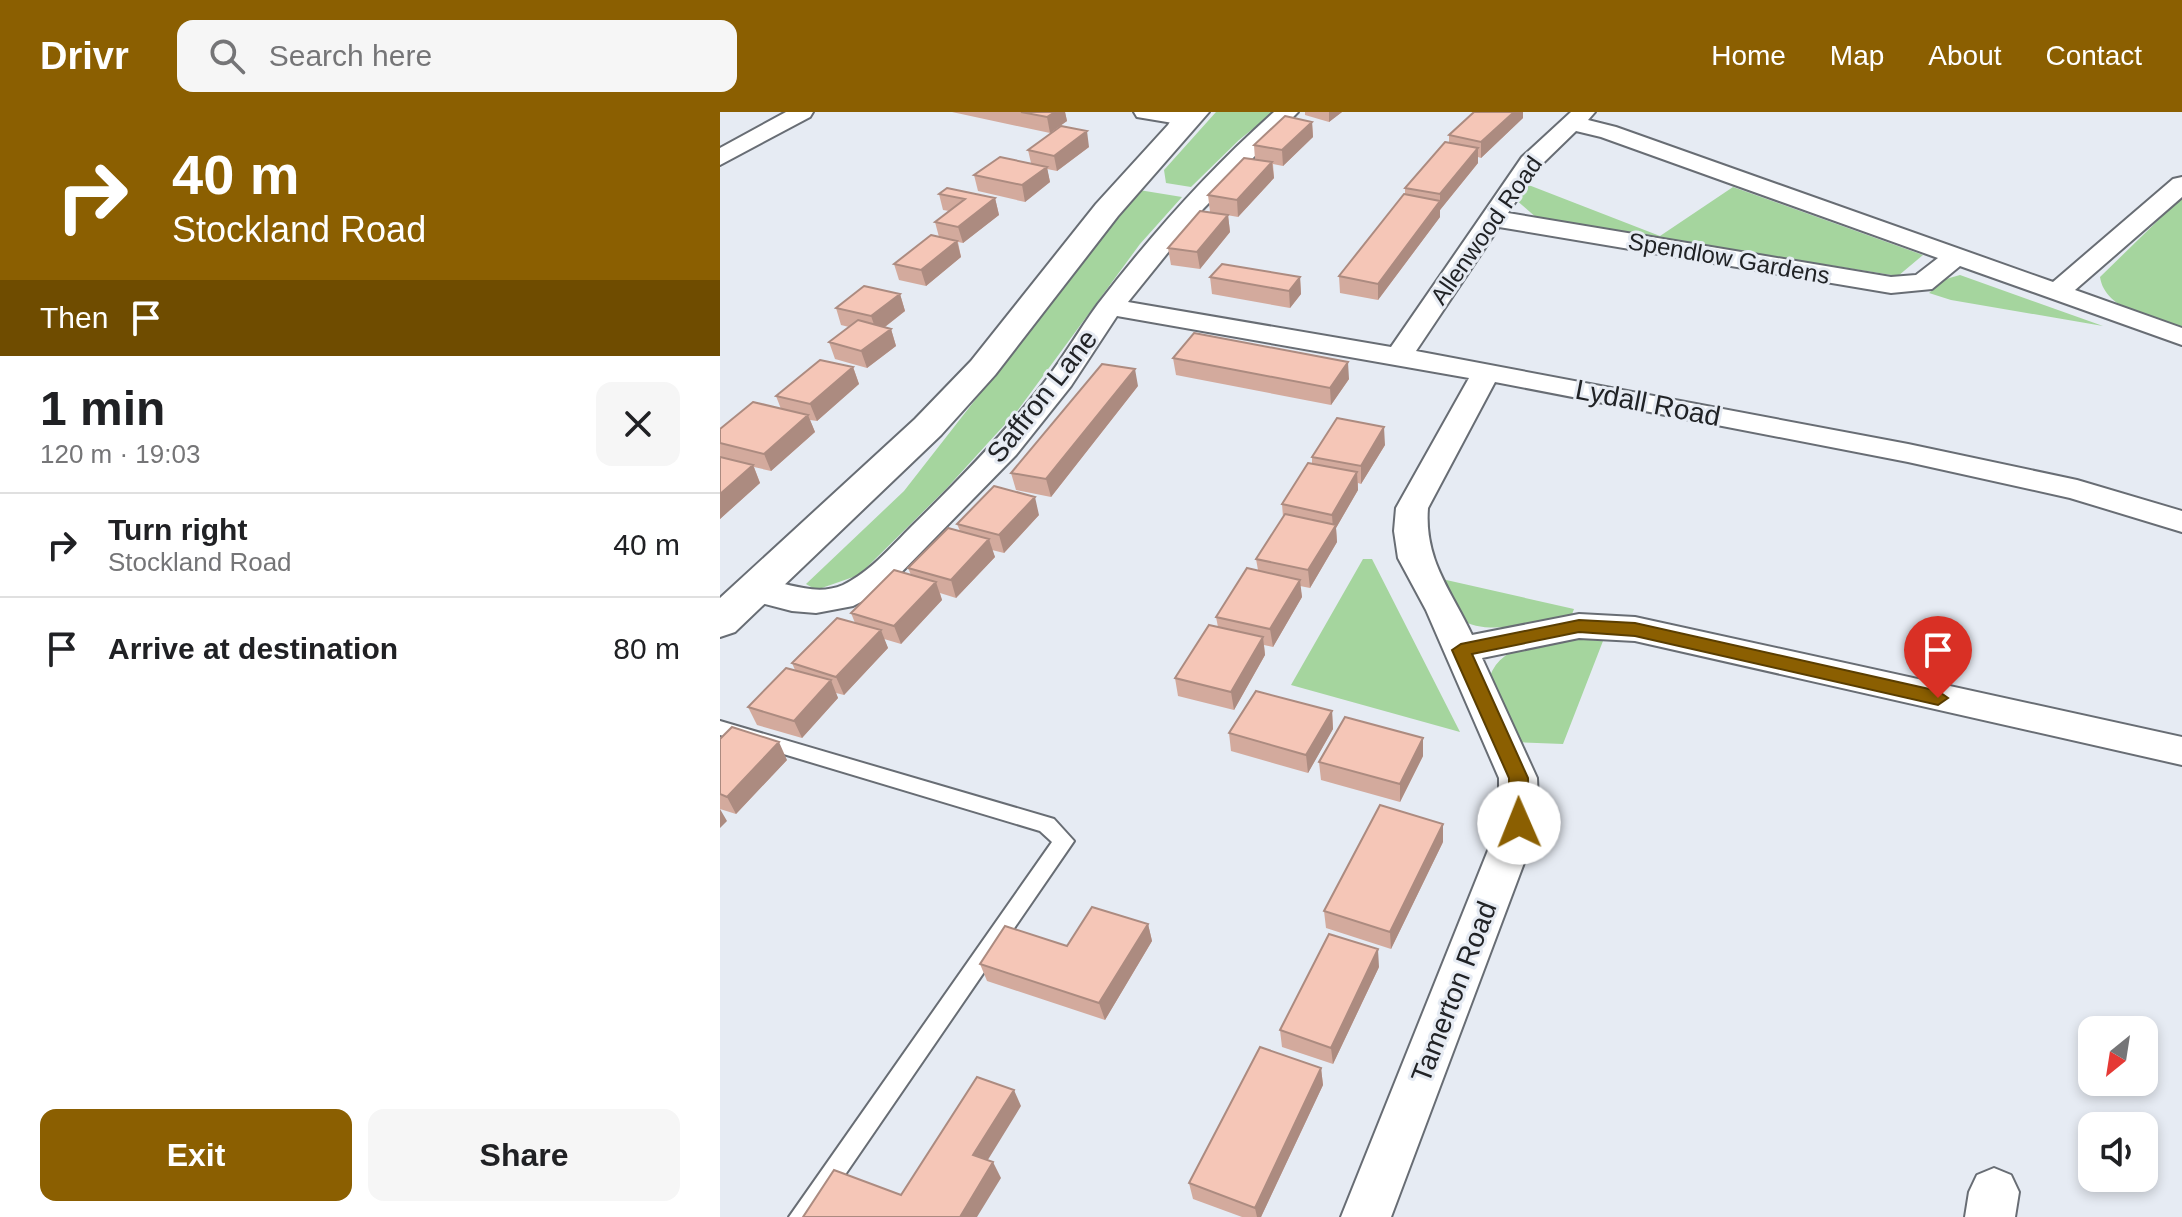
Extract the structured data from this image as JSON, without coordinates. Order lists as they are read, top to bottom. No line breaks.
{"streets":{"street":["Allenwood Road","Spendlow Gardens","Saffron Lane","Lydall Road","Tamerton Road"]},"crossings":[["Allenwood Road","Spendlow Gardens"],["Allenwood Road","Lydall Road"],["Saffron Lane","Lydall Road"],["Lydall Road","Tamerton Road"]],"north":"bottom left","page":{"header":"Drivr","search":"Search here","nav":["Home","Map","About","Contact"],"turn":["40 m","Stockland Road"],"then":"Then","heading":["1 min","120 m · 19:03"],"list":[{"name":"Turn right","note":"Stockland Road","value":"40 m"},{"name":"Arrive at destination","value":"80 m"}],"buttons":["Exit","Share"]}}
